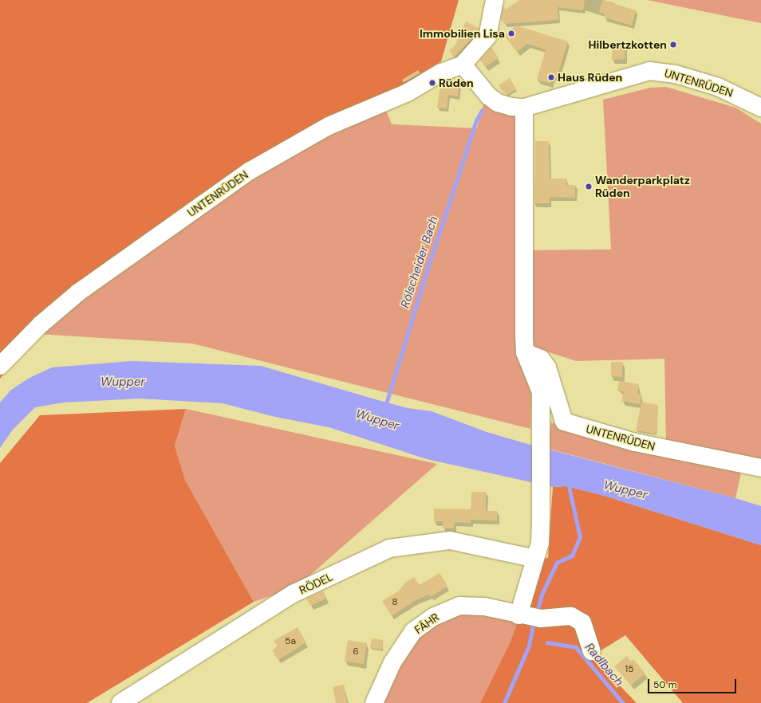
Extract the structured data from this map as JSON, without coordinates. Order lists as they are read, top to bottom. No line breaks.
{"streets":{"street":["UNTENRÜDEN","RÖDEL","FÄHR"]},"water":["Rölscheider Bach","Wupper","Radlbach"],"places":["Immobilien Lisa","Hilbertzkotten","Haus Rüden","Rüden","Wanderparkplatz Rüden"],"house_numbers":["8","5a","6","15"],"scale_bar":"50 m"}
